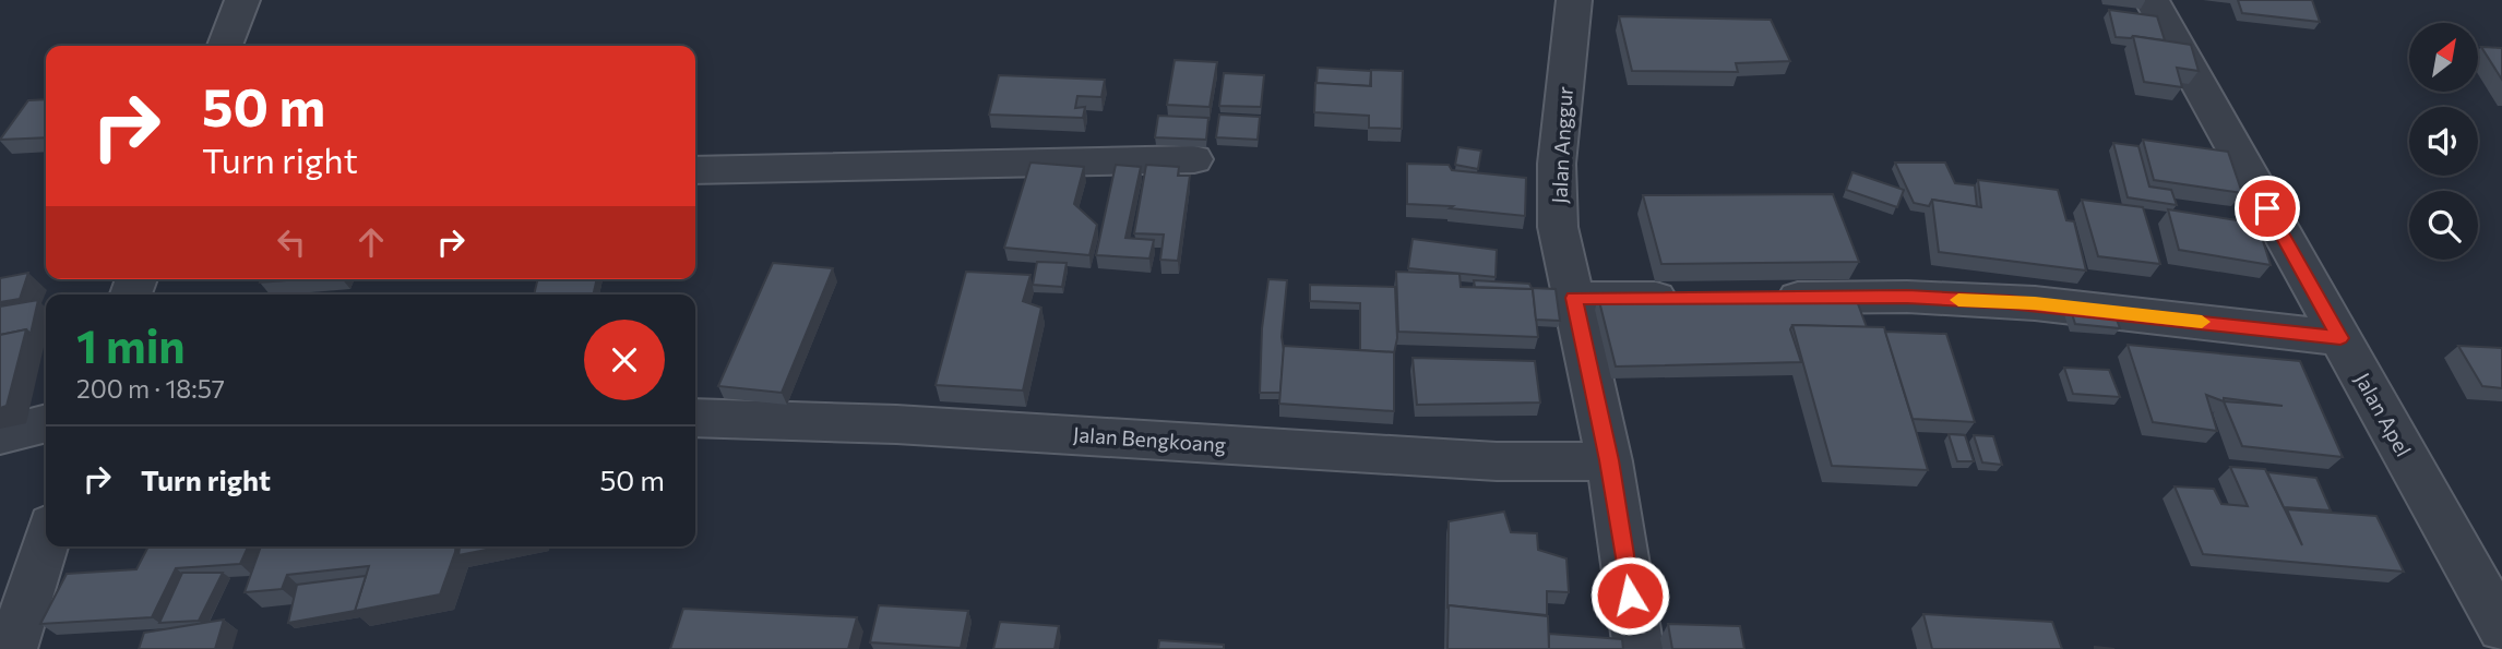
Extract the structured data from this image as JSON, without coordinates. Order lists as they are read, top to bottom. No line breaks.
{"streets":{"street":["Jalan Anggur","Jalan Apel","Jalan Bengkoang"]},"crossings":[["Jalan Anggur","Jalan Bengkoang"]],"north":"top right","page":{"turn":["50 m","Turn right"],"heading":["1 min","200 m · 18:57"],"list":[{"name":"Turn right","value":"50 m"}]}}
